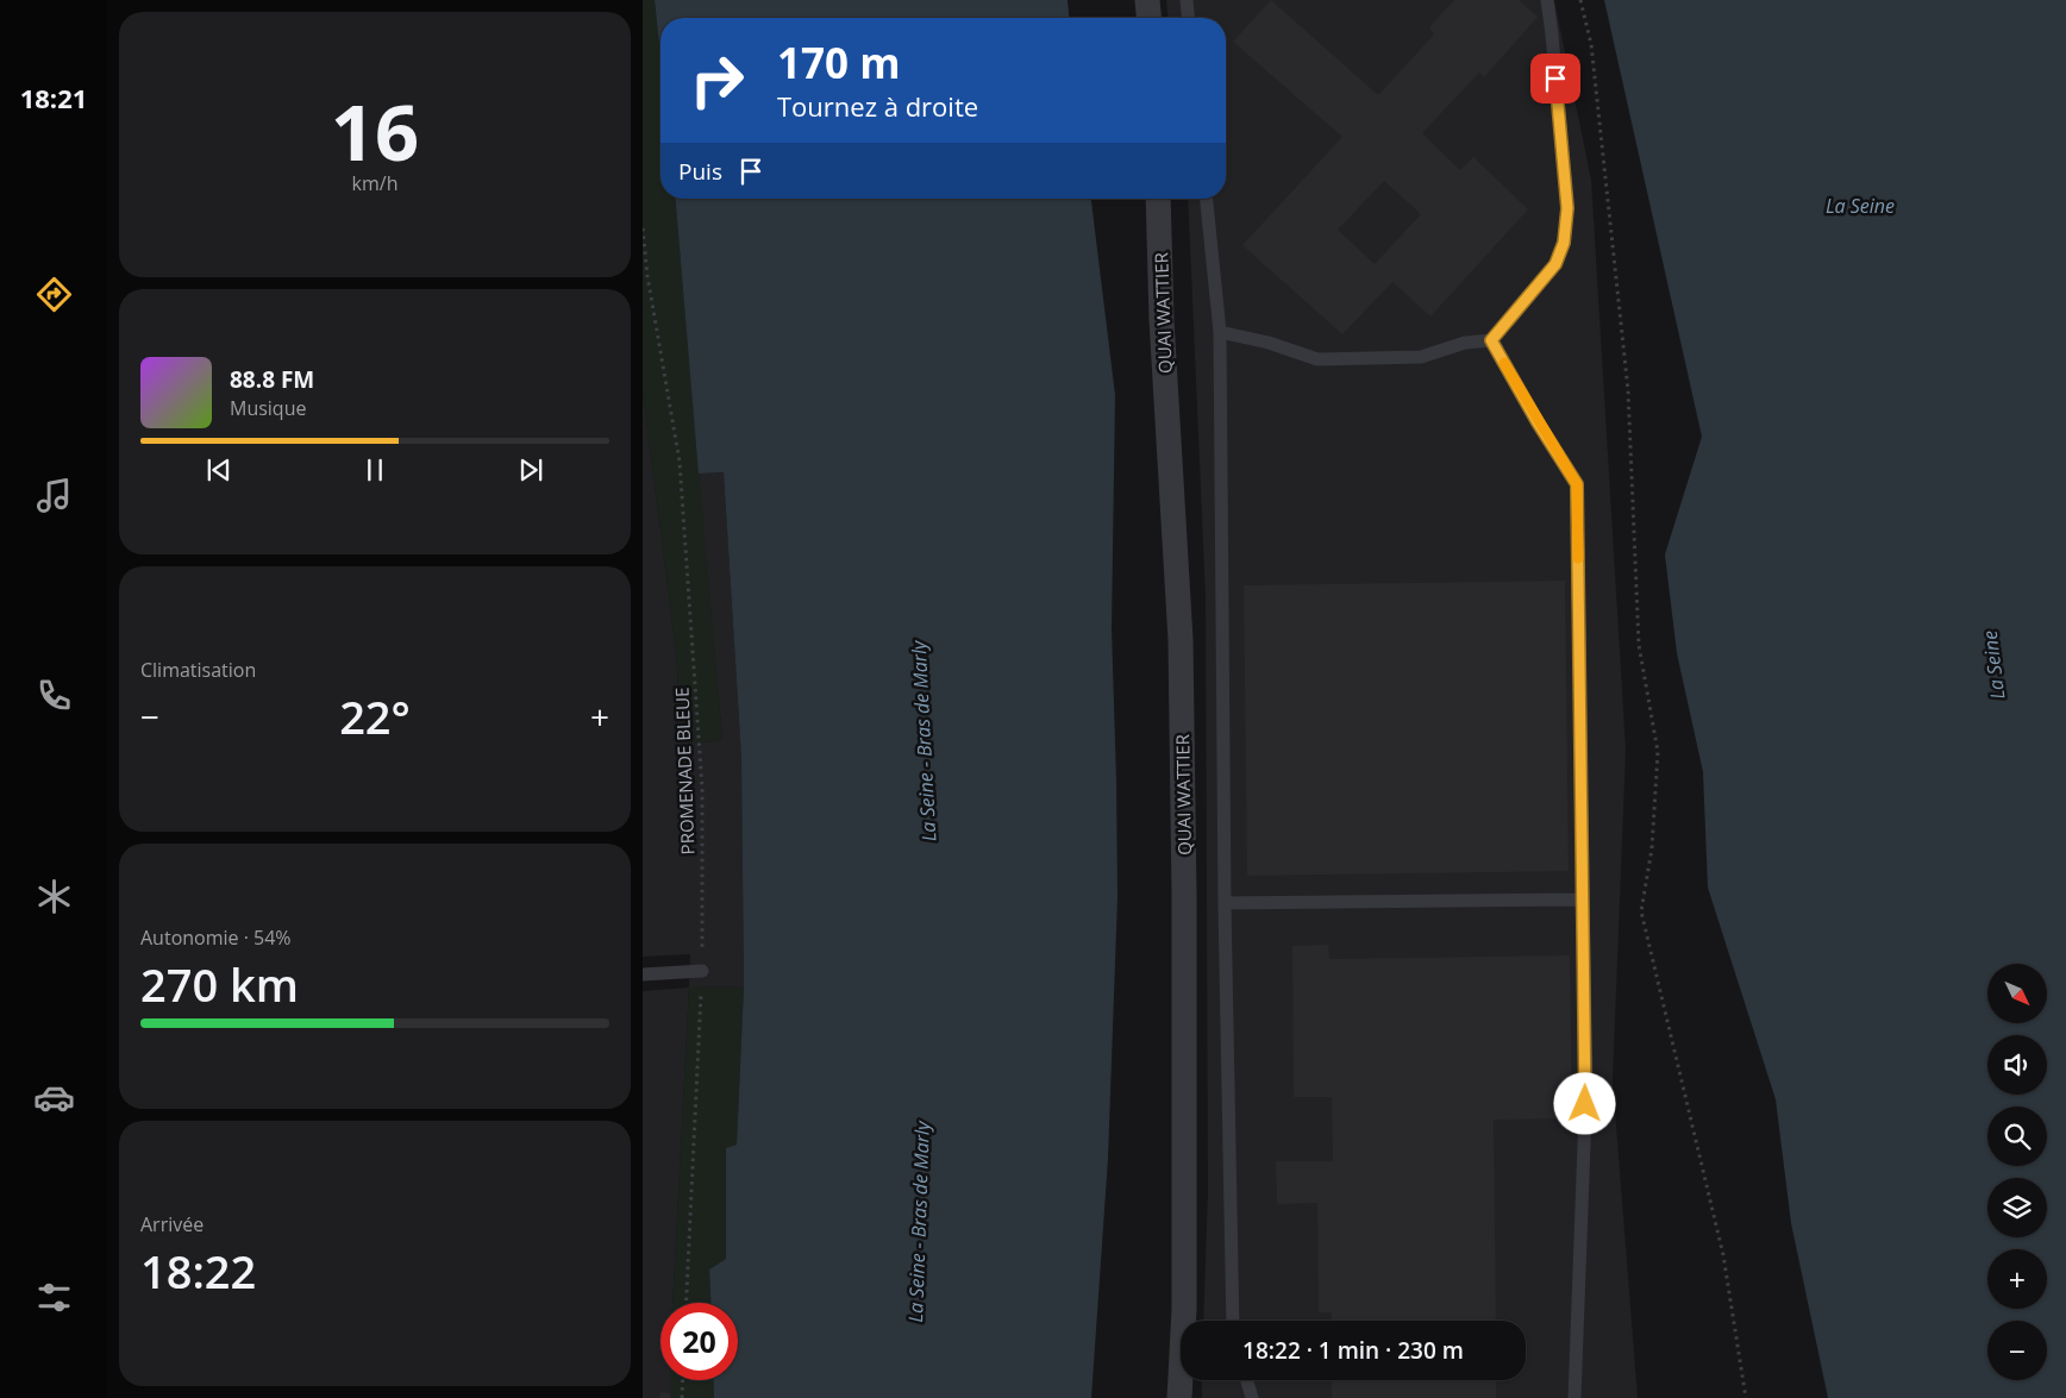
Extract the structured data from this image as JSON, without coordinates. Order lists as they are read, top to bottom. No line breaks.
{"streets":{"street":["QUAI WATTIER"],"path":["PROMENADE BLEUE"]},"water":["La Seine","La Seine - Bras de Marly"],"north":"bottom right","page":{"tabs":"18:21","tile":[["16","km/h"],"Climatisation",["Autonomie · 54%","270 km"],["Arrivée","18:22"]],"turn":["170 m","Tournez à droite"],"then":"Puis","song":["88.8 FM","Musique"],"heat":["−","22°","+"],"map_buttons":["+","−"],"limit":"20","trip":"18:22 · 1 min · 230 m"}}
